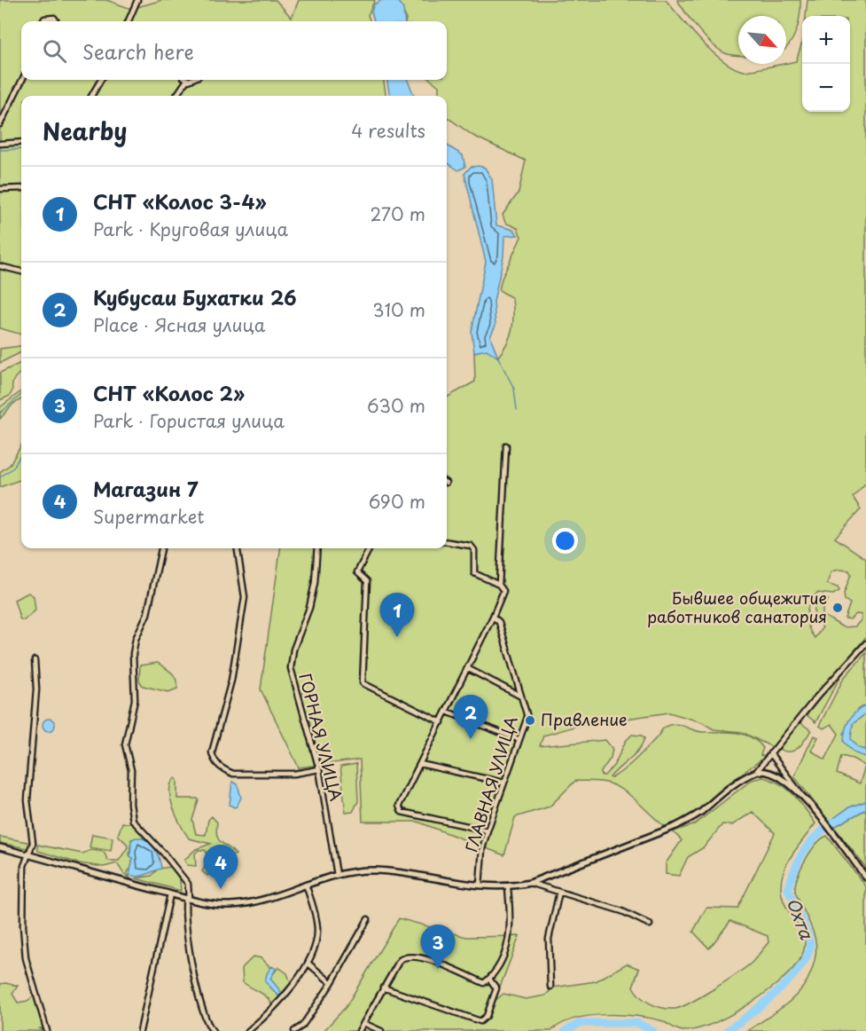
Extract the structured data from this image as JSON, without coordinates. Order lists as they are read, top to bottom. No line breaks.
{"streets":{"street":["ГОРНАЯ УЛИЦА","ГЛАВНАЯ УЛИЦА"]},"water":["Охта"],"places":["Бывшее общежитие работников санатория","Правление"],"north":"bottom right","page":{"map_buttons":["+","−"],"search":"Search here","heading":["Nearby","4 results"],"list":[{"mark":"1","name":"СНТ «Колос 3-4»","note":"Park · Круговая улица","value":"270 m"},{"mark":"2","name":"Кубусаи Бухатки 26","note":"Place · Ясная улица","value":"310 m"},{"mark":"3","name":"СНТ «Колос 2»","note":"Park · Гористая улица","value":"630 m"},{"mark":"4","name":"Магазин 7","note":"Supermarket","value":"690 m"}],"pins":["1","2","4","3"]}}
